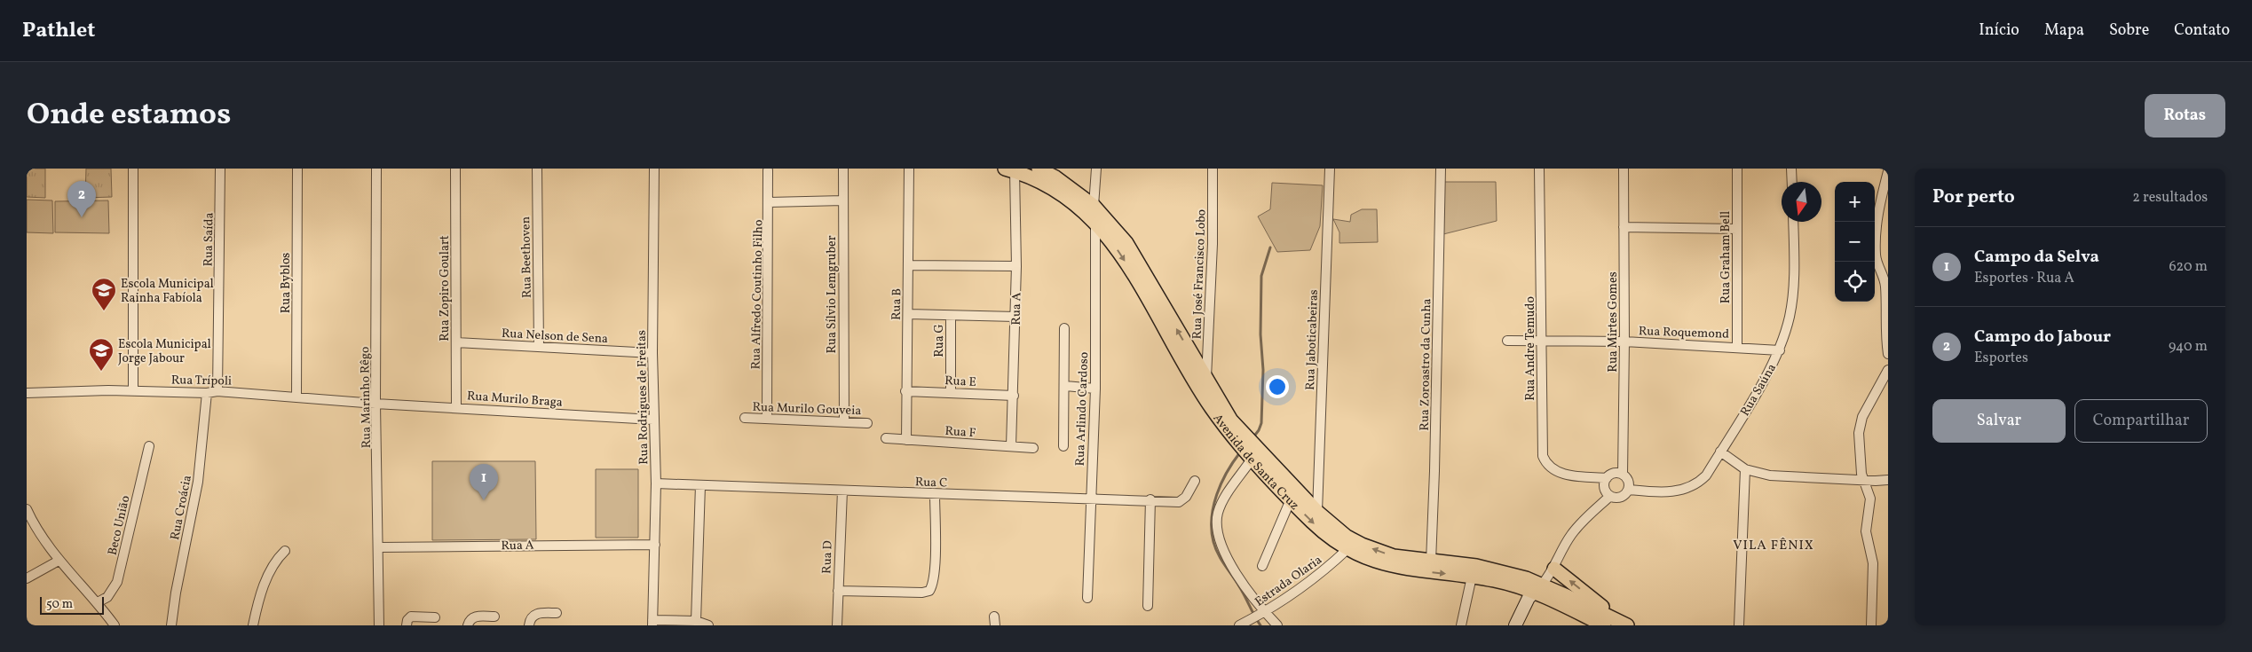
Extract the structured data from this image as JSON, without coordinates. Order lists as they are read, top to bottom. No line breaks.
{"streets":{"main road":["Avenida de Santa Cruz"],"street":["Rua Saída","Rua Beethoven","Rua Graham Bell","Rua José Francisco Lobo","Rua Byblos","Rua Zopiro Goulart","Rua Alfredo Coutinho Filho","Rua Sílvio Lemgruber","Rua B","Rua A","Rua Mirtes Gomes","Rua Roquemond","Rua Nelson de Sena","Rua Jaboticabeiras","Rua G","Rua Andre Temudo","Rua Zoroastro da Cunha","Rua Trípoli","Rua E","Rua Saúna","Rua Marinho Rêgo","Rua Rodrigues de Freitas","Rua Murilo Braga","Rua Murilo Gouveia","Rua Arlindo Cardoso","Rua F","Rua C","Rua Croácia","Beco União","Rua D","Estrada Olaria"]},"crossings":[["Rua Saída","Rua Trípoli"],["Rua Beethoven","Rua Nelson de Sena"],["Rua Graham Bell","Rua Roquemond"],["Rua José Francisco Lobo","Avenida de Santa Cruz"],["Rua Byblos","Rua Trípoli"],["Rua Zopiro Goulart","Rua Nelson de Sena"],["Rua Zopiro Goulart","Rua Murilo Braga"],["Rua Alfredo Coutinho Filho","Rua Murilo Gouveia"],["Rua Sílvio Lemgruber","Rua Murilo Gouveia"],["Rua B","Rua E"],["Rua B","Rua F"],["Rua A","Rua E"],["Rua A","Rua Marinho Rêgo"],["Rua A","Rua Rodrigues de Freitas"],["Rua A","Rua F"],["Rua A","Avenida de Santa Cruz"],["Rua Mirtes Gomes","Rua Roquemond"],["Rua Mirtes Gomes","Rua Andre Temudo"],["Rua Mirtes Gomes","Rua Saúna"],["Rua Roquemond","Rua Andre Temudo"],["Rua Roquemond","Rua Saúna"],["Rua Nelson de Sena","Rua Rodrigues de Freitas"],["Rua Jaboticabeiras","Avenida de Santa Cruz"],["Rua G","Rua E"],["Rua Andre Temudo","Rua Saúna"],["Rua Zoroastro da Cunha","Avenida de Santa Cruz"],["Rua Trípoli","Rua Marinho Rêgo"],["Rua Trípoli","Rua Murilo Braga"],["Rua Trípoli","Rua Croácia"],["Rua Marinho Rêgo","Rua Murilo Braga"],["Rua Rodrigues de Freitas","Rua Murilo Braga"],["Rua Rodrigues de Freitas","Rua C"],["Rua Arlindo Cardoso","Avenida de Santa Cruz"],["Rua Arlindo Cardoso","Rua C"],["Avenida de Santa Cruz","Estrada Olaria"],["Rua C","Rua D"]],"districts":["VILA FÊNIX"],"places":{"school or university":["Escola Municipal Rainha Fabíola","Escola Municipal Jorge Jabour"]},"scale_bar":"50 m","north":"bottom","page":{"header":"Pathlet","nav":["Início","Mapa","Sobre","Contato"],"title":"Onde estamos","buttons":["Rotas",["Salvar","Compartilhar"]],"heading":["Por perto","2 resultados"],"pins":["2","1"],"map_buttons":["+","−"],"list":[{"mark":"1","name":"Campo da Selva","note":"Esportes · Rua A","value":"620 m"},{"mark":"2","name":"Campo do Jabour","note":"Esportes","value":"940 m"}],"scale":"50 m"}}
